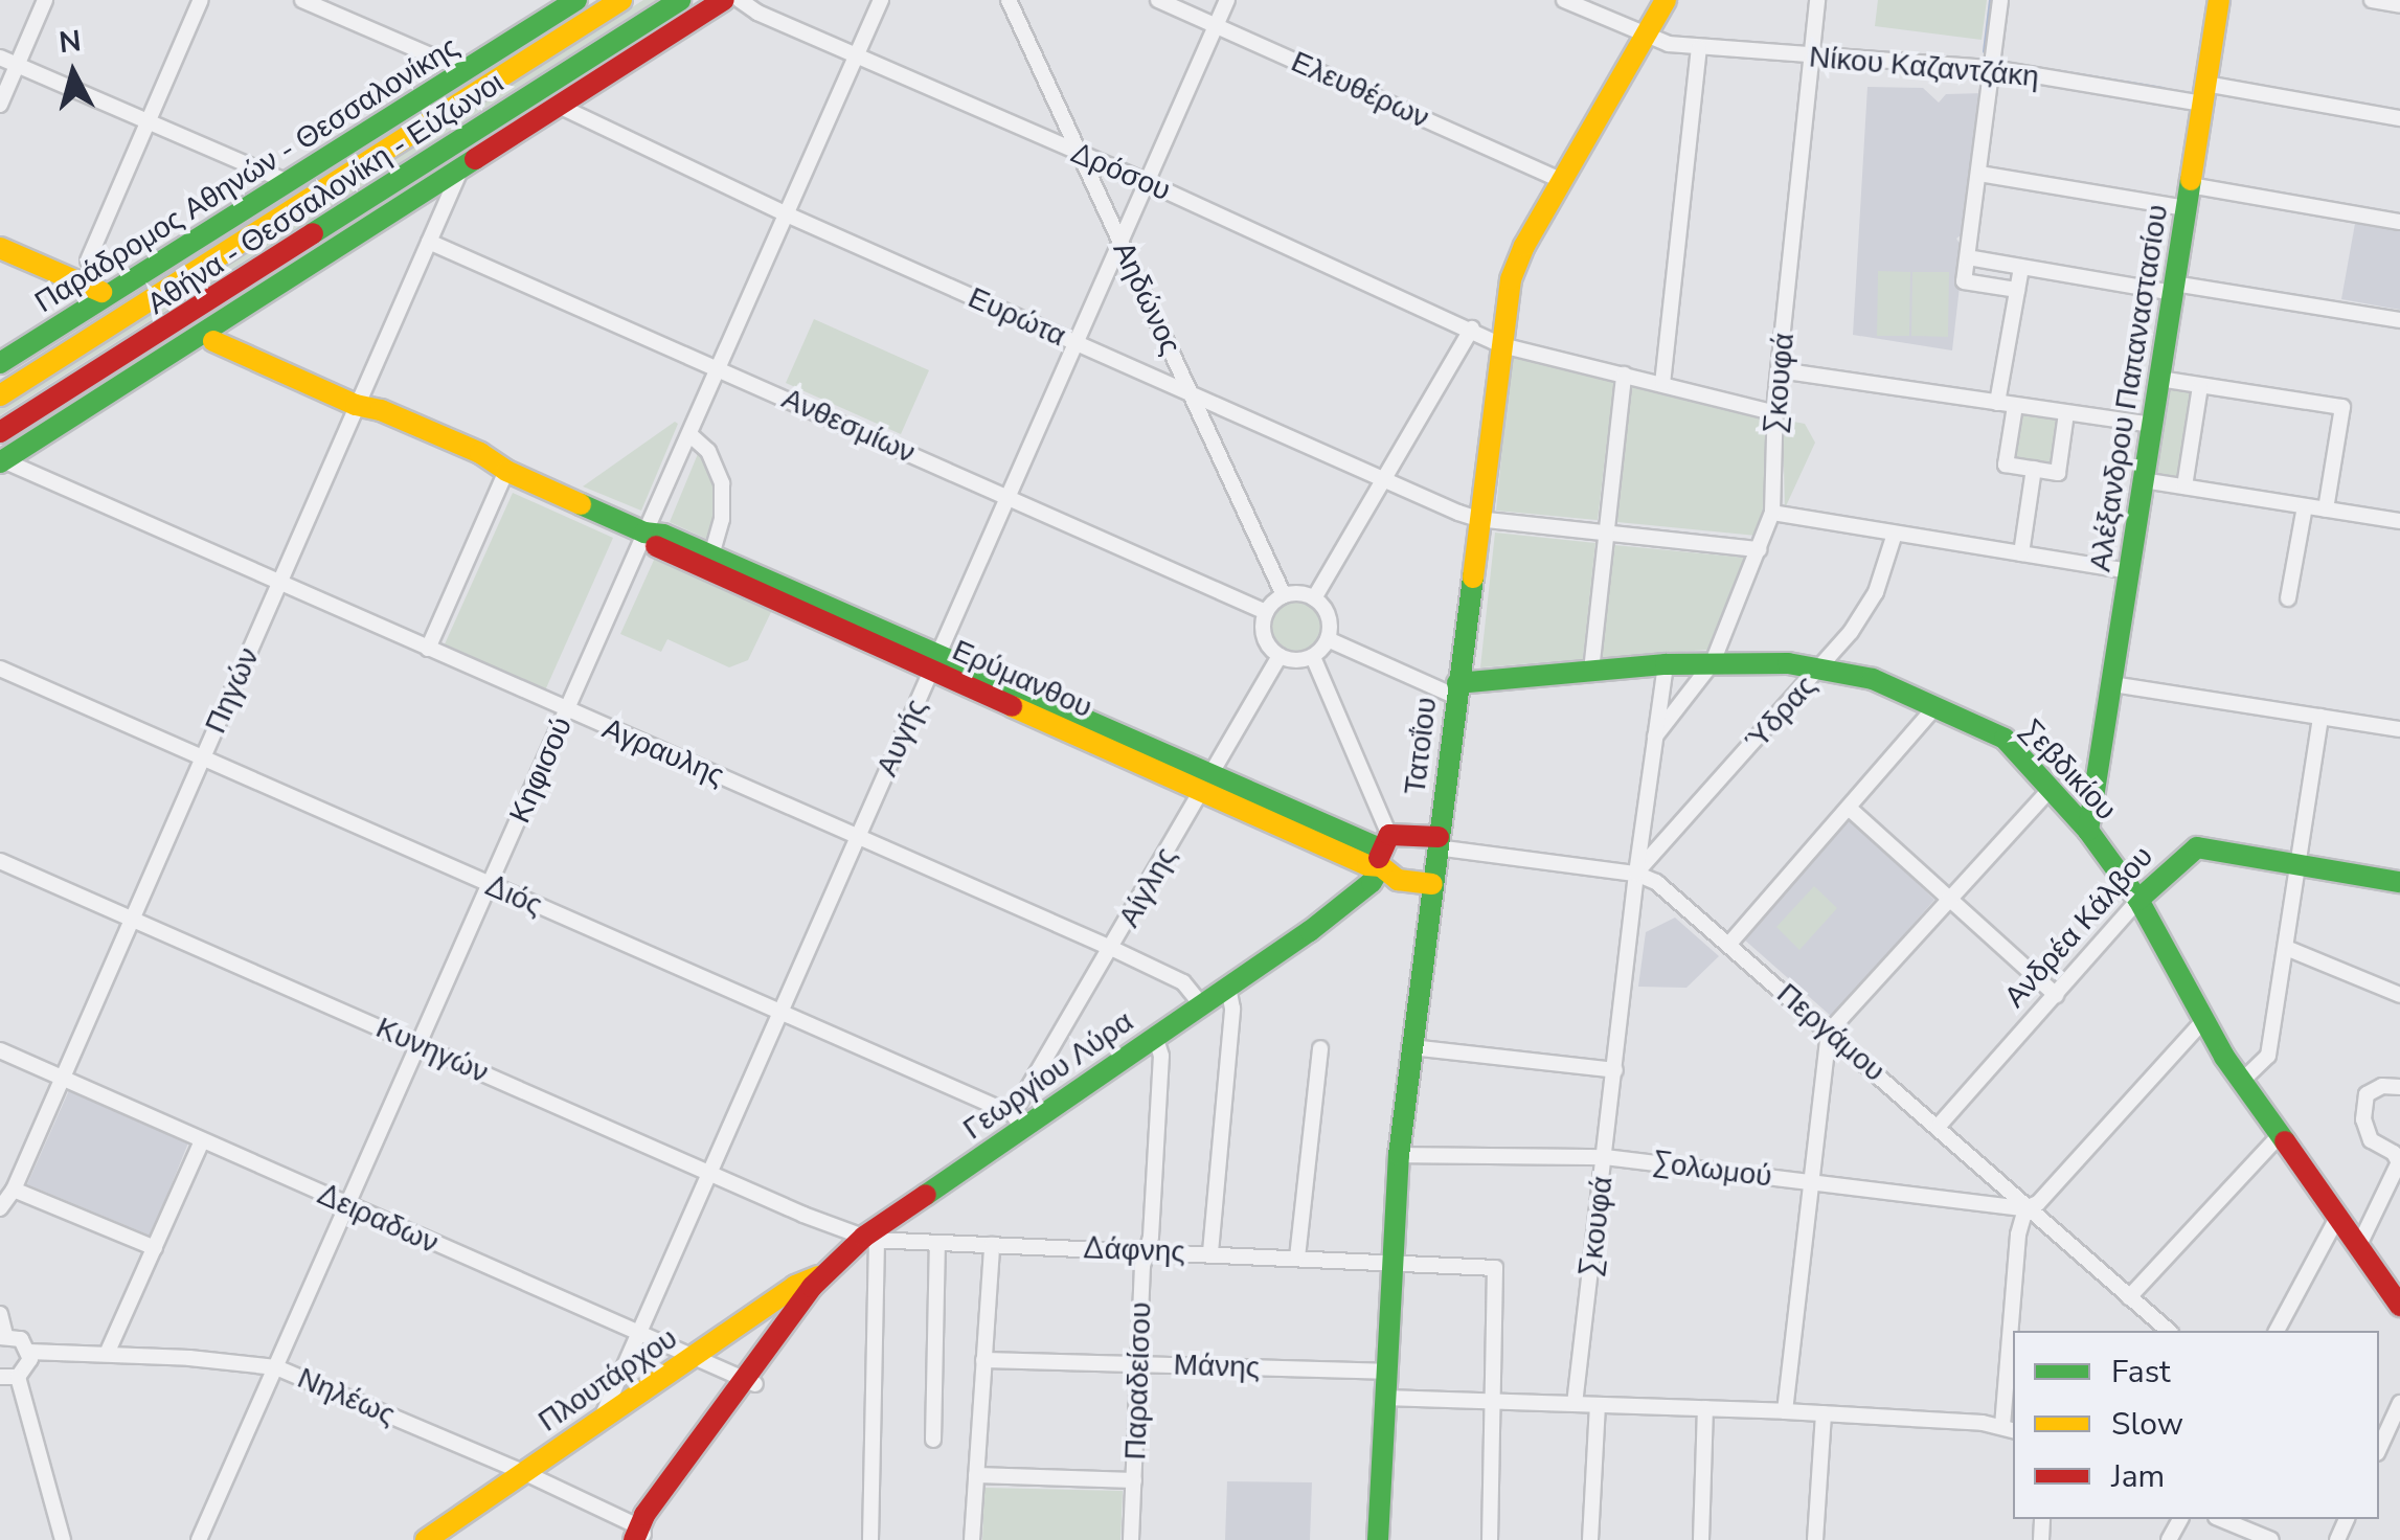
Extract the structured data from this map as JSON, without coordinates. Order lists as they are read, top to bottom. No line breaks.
{"streets":{"main road":["Παράδρομος Αθηνών - Θεσσαλονίκης","Αθήνα - Θεσσαλονίκη - Εύζωνοι","Αλέξανδρου Παπαναστασίου","Ερύμανθου","Τατοΐου","Σεβδικίου","Ανδρέα Κάλβου","Γεωργίου Λύρα","Πλουτάρχου"],"street":["Νίκου Καζαντζάκη","Ελευθέρων","Δρόσου","Αηδώνος","Ευρώτα","Σκουφά","Ανθεσμίων","Πηγών","Ύδρας","Αυγής","Αγραυλης","Κηφισού","Αίγλης","Διός","Περγάμου","Κυνηγών","Σολωμού","Δειραδων","Δάφνης","Μάνης","Παραδείσου","Νηλέως"]},"crossings":[["Νίκου Καζαντζάκη","Σκουφά"],["Νίκου Καζαντζάκη","Αλέξανδρου Παπαναστασίου"],["Νίκου Καζαντζάκη","Τατοΐου"],["Ελευθέρων","Αυγής"],["Ελευθέρων","Τατοΐου"],["Δρόσου","Αηδώνος"],["Δρόσου","Σκουφά"],["Δρόσου","Αυγής"],["Δρόσου","Τατοΐου"],["Δρόσου","Κηφισού"],["Αηδώνος","Ευρώτα"],["Αηδώνος","Ανθεσμίων"],["Αηδώνος","Αυγής"],["Αηδώνος","Αίγλης"],["Ευρώτα","Σκουφά"],["Ευρώτα","Αυγής"],["Ευρώτα","Τατοΐου"],["Ευρώτα","Κηφισού"],["Σκουφά","Ύδρας"],["Σκουφά","Σεβδικίου"],["Σκουφά","Περγάμου"],["Σκουφά","Σολωμού"],["Αλέξανδρου Παπαναστασίου","Σεβδικίου"],["Ανθεσμίων","Πηγών"],["Ανθεσμίων","Αυγής"],["Ανθεσμίων","Κηφισού"],["Ανθεσμίων","Αίγλης"],["Ερύμανθου","Πηγών"],["Ερύμανθου","Αυγής"],["Ερύμανθου","Τατοΐου"],["Ερύμανθου","Κηφισού"],["Ερύμανθου","Αίγλης"],["Ερύμανθου","Γεωργίου Λύρα"],["Πηγών","Αγραυλης"],["Πηγών","Διός"],["Πηγών","Κυνηγών"],["Πηγών","Δειραδων"],["Ύδρας","Σεβδικίου"],["Ύδρας","Περγάμου"],["Αυγής","Αγραυλης"],["Αυγής","Διός"],["Αυγής","Κυνηγών"],["Αυγής","Δειραδων"],["Αυγής","Πλουτάρχου"],["Τατοΐου","Σεβδικίου"],["Τατοΐου","Περγάμου"],["Τατοΐου","Σολωμού"],["Τατοΐου","Δάφνης"],["Τατοΐου","Μάνης"],["Αγραυλης","Κηφισού"],["Αγραυλης","Αίγλης"],["Αγραυλης","Γεωργίου Λύρα"],["Κηφισού","Διός"],["Κηφισού","Κυνηγών"],["Κηφισού","Δειραδων"],["Κηφισού","Νηλέως"],["Σεβδικίου","Ανδρέα Κάλβου"],["Αίγλης","Διός"],["Αίγλης","Γεωργίου Λύρα"],["Διός","Γεωργίου Λύρα"],["Ανδρέα Κάλβου","Περγάμου"],["Περγάμου","Σολωμού"],["Κυνηγών","Γεωργίου Λύρα"],["Κυνηγών","Δάφνης"],["Γεωργίου Λύρα","Δειραδων"],["Γεωργίου Λύρα","Δάφνης"],["Γεωργίου Λύρα","Πλουτάρχου"],["Γεωργίου Λύρα","Παραδείσου"],["Γεωργίου Λύρα","Νηλέως"],["Δειραδων","Πλουτάρχου"],["Δάφνης","Παραδείσου"],["Μάνης","Παραδείσου"],["Πλουτάρχου","Νηλέως"]],"legend":["Fast","Slow","Jam"],"north":"top"}
